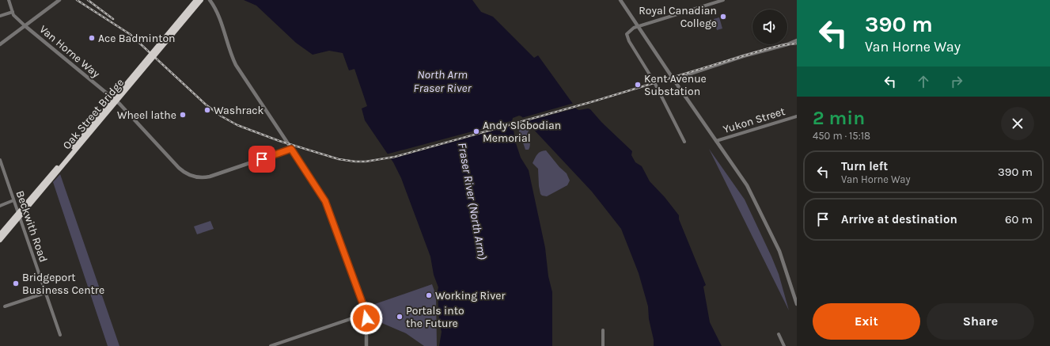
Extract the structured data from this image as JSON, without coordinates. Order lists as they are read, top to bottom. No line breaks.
{"streets":{"highway":["Oak Street Bridge"],"street":["Van Horne Way","Yukon Street","Beckwith Road"]},"water":["North Arm Fraser River","Fraser River (North Arm)"],"places":["Royal Canadian College","Ace Badminton","Kent Avenue Substation","Washrack","Wheel lathe","Andy Slobodian Memorial","Bridgeport Business Centre","Working River","Portals into the Future"],"page":{"turn":["390 m","Van Horne Way"],"heading":["2 min","450 m · 15:18"],"list":[{"name":"Turn left","note":"Van Horne Way","value":"390 m"},{"name":"Arrive at destination","value":"60 m"}],"buttons":["Exit","Share"]}}
